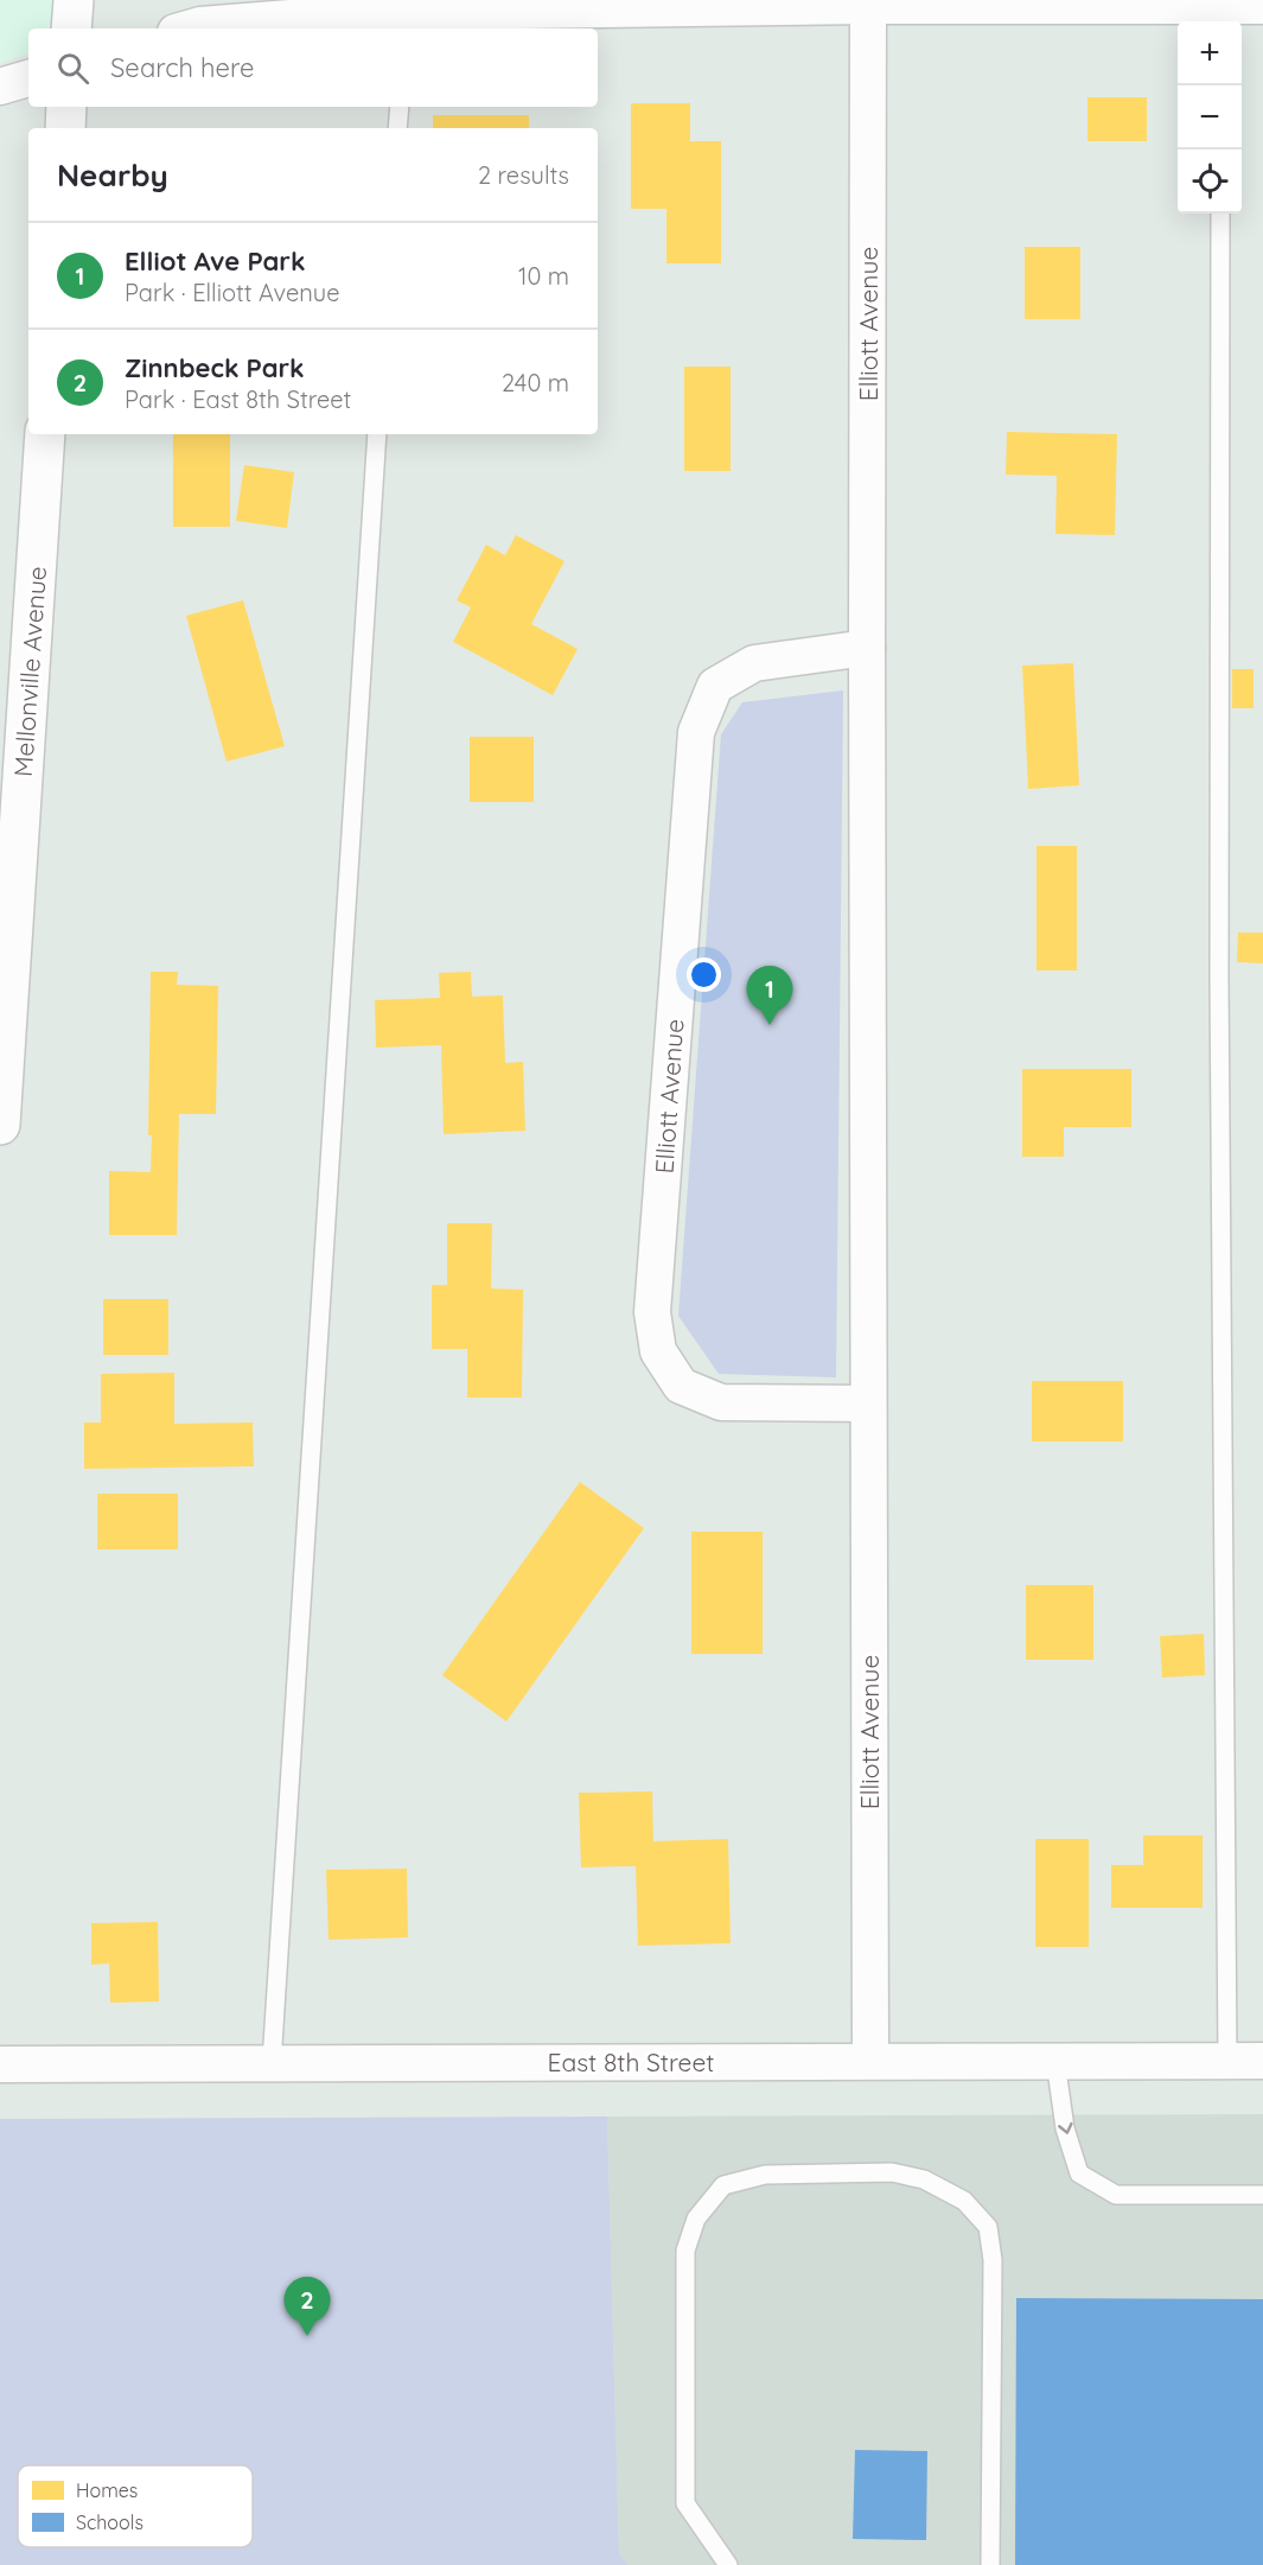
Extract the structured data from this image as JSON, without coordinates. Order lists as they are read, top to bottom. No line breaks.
{"streets":{"street":["Elliott Avenue","Mellonville Avenue","East 8th Street"]},"crossings":[["Elliott Avenue","East 8th Street"]],"legend":["Homes","Schools"],"page":{"map_buttons":["+","−"],"search":"Search here","heading":["Nearby","2 results"],"list":[{"mark":"1","name":"Elliot Ave Park","note":"Park · Elliott Avenue","value":"10 m"},{"mark":"2","name":"Zinnbeck Park","note":"Park · East 8th Street","value":"240 m"}],"pins":["1","2"]}}
